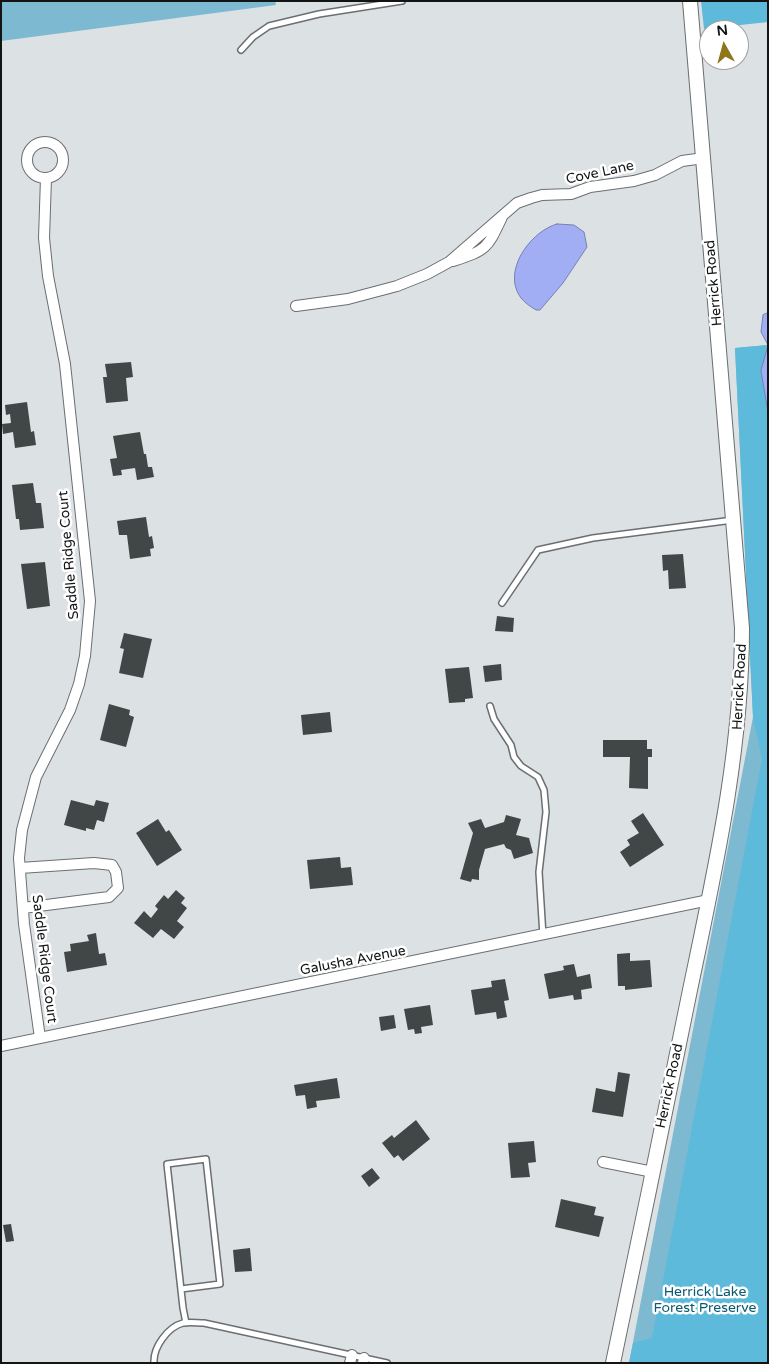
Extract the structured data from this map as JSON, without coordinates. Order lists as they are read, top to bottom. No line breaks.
{"streets":{"street":["Cove Lane","Herrick Road","Saddle Ridge Court","Galusha Avenue"]},"crossings":[["Cove Lane","Herrick Road"],["Herrick Road","Galusha Avenue"],["Saddle Ridge Court","Galusha Avenue"]],"parks":["Herrick Lake Forest Preserve"],"north":"top"}
